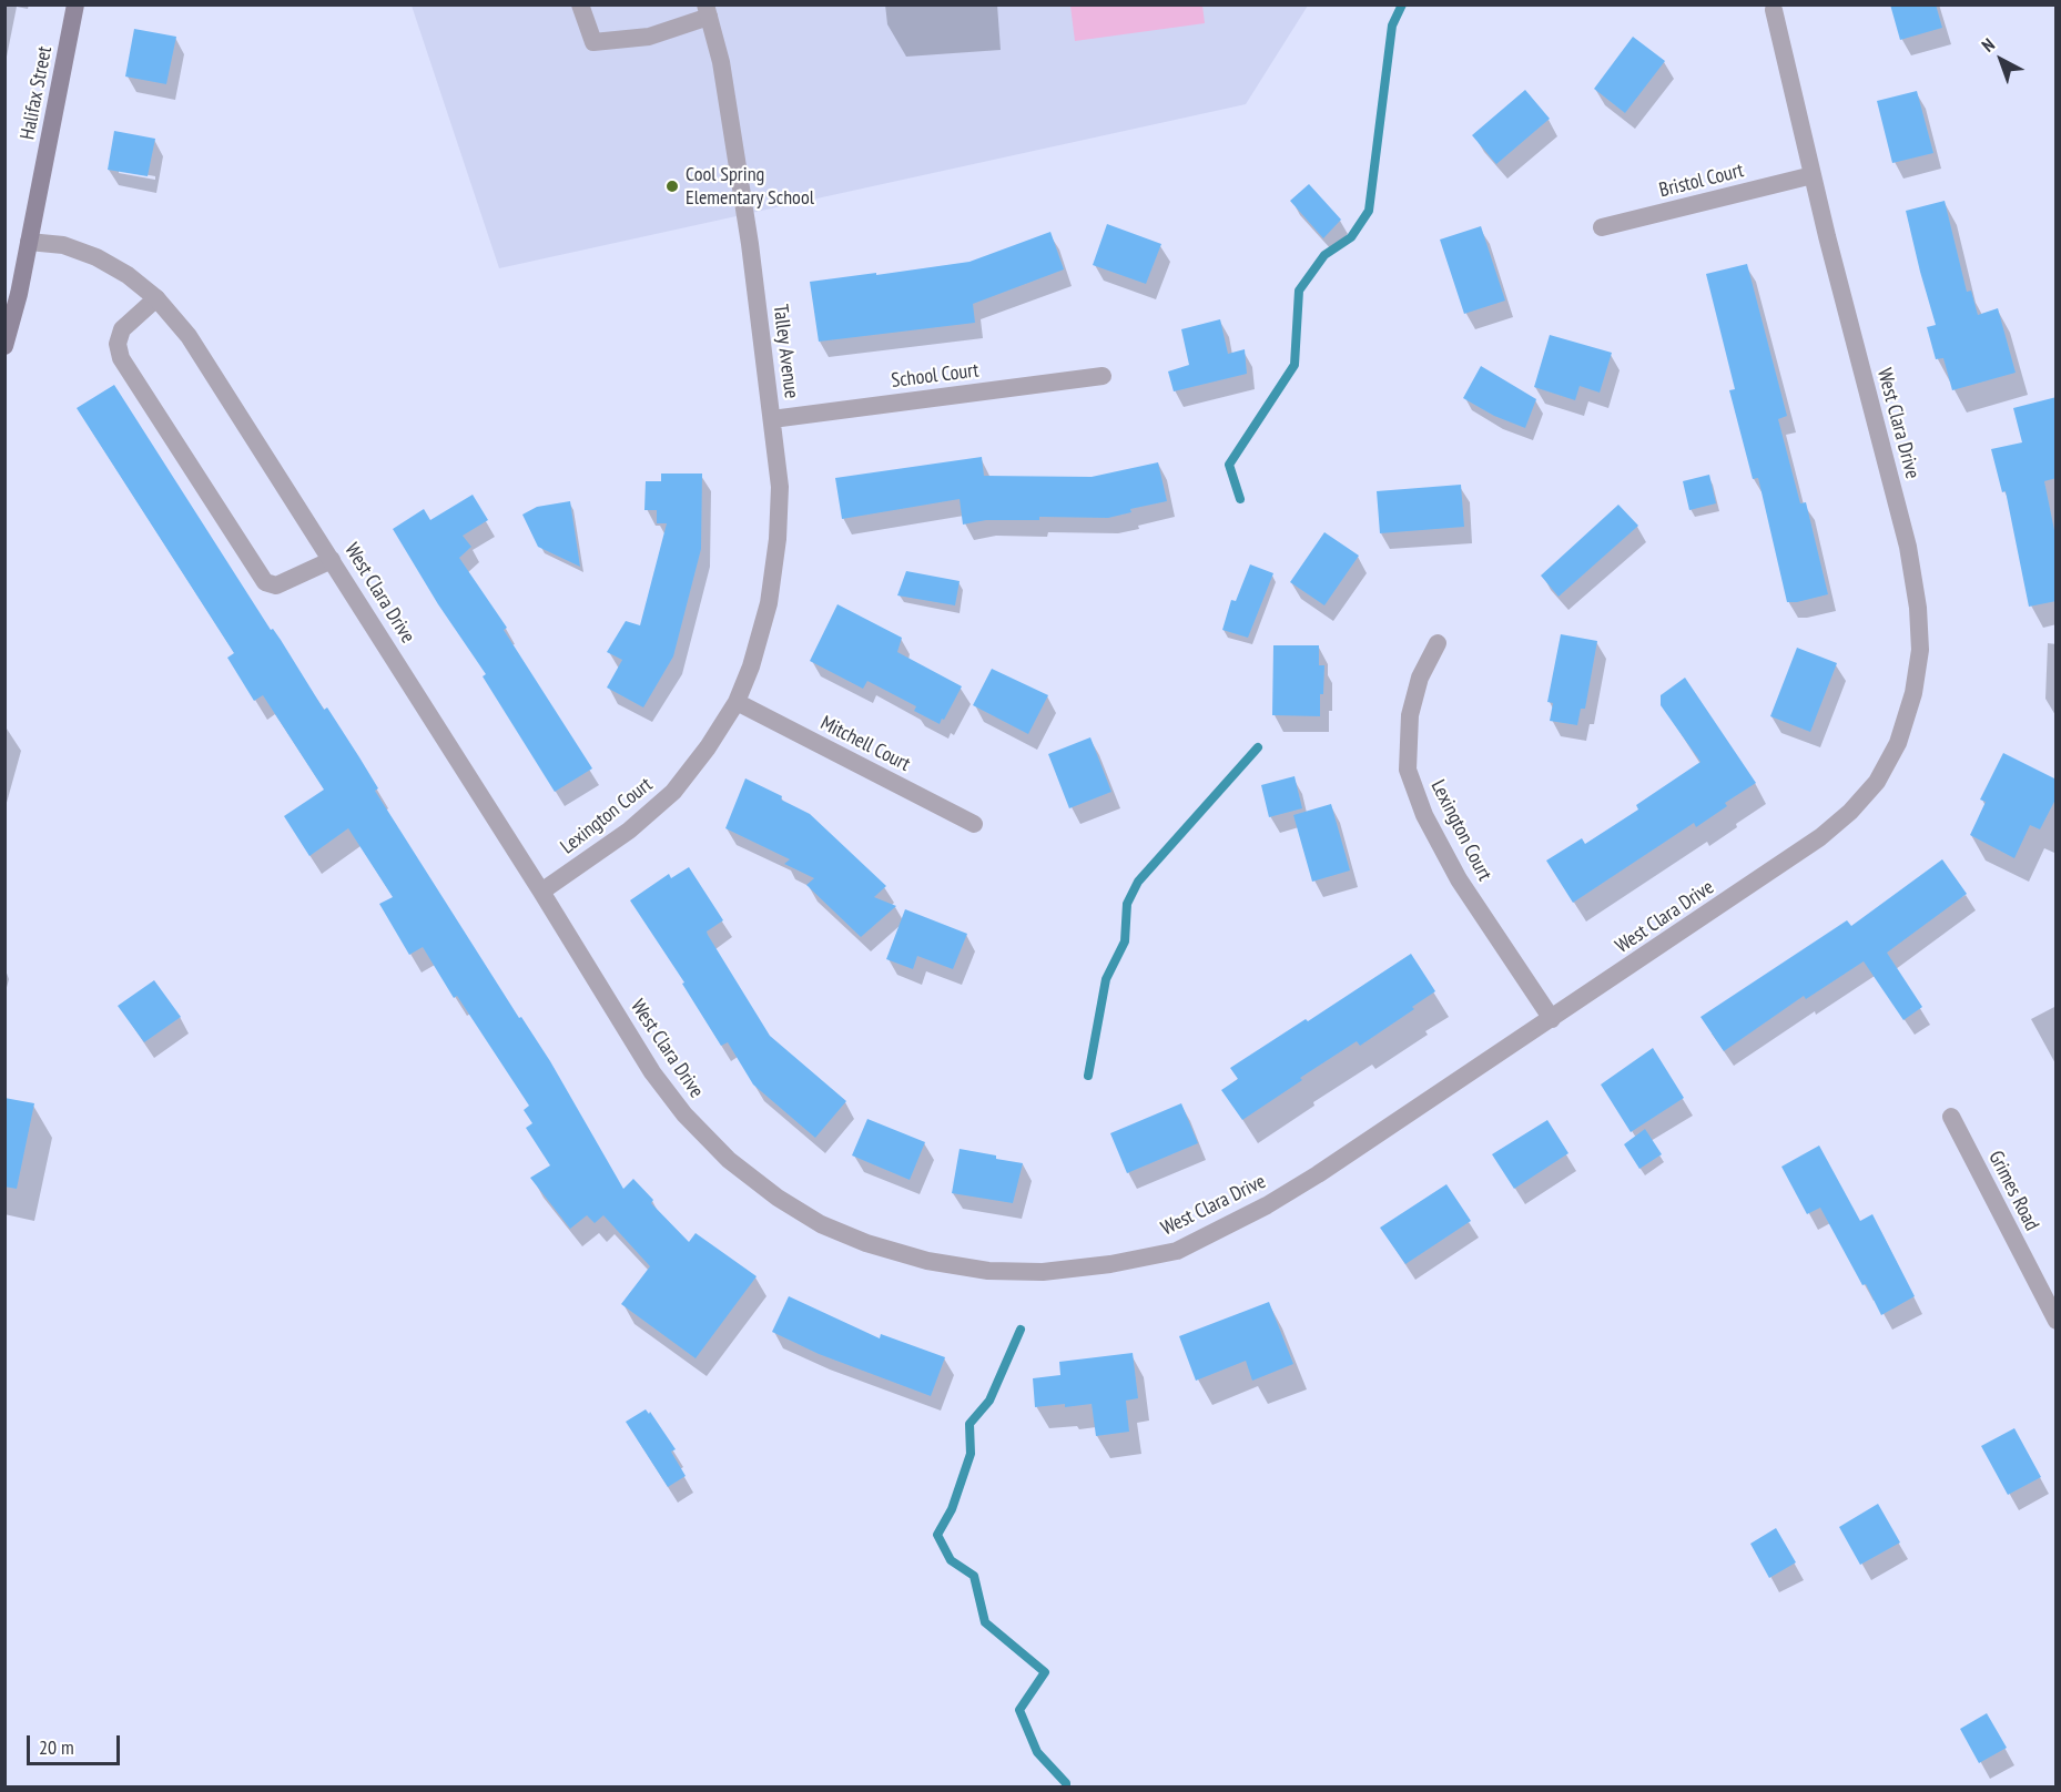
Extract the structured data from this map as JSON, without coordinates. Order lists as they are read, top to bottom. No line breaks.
{"streets":{"main road":["Halifax Street"],"street":["Bristol Court","Talley Avenue","School Court","West Clara Drive","Mitchell Court","Lexington Court","Grimes Road"]},"crossings":[["Halifax Street","West Clara Drive"],["Bristol Court","West Clara Drive"],["Talley Avenue","School Court"],["Talley Avenue","Mitchell Court"],["Talley Avenue","Lexington Court"],["West Clara Drive","Lexington Court"],["Mitchell Court","Lexington Court"]],"places":["Cool Spring Elementary School"],"scale_bar":"20 m","north":"top left"}
